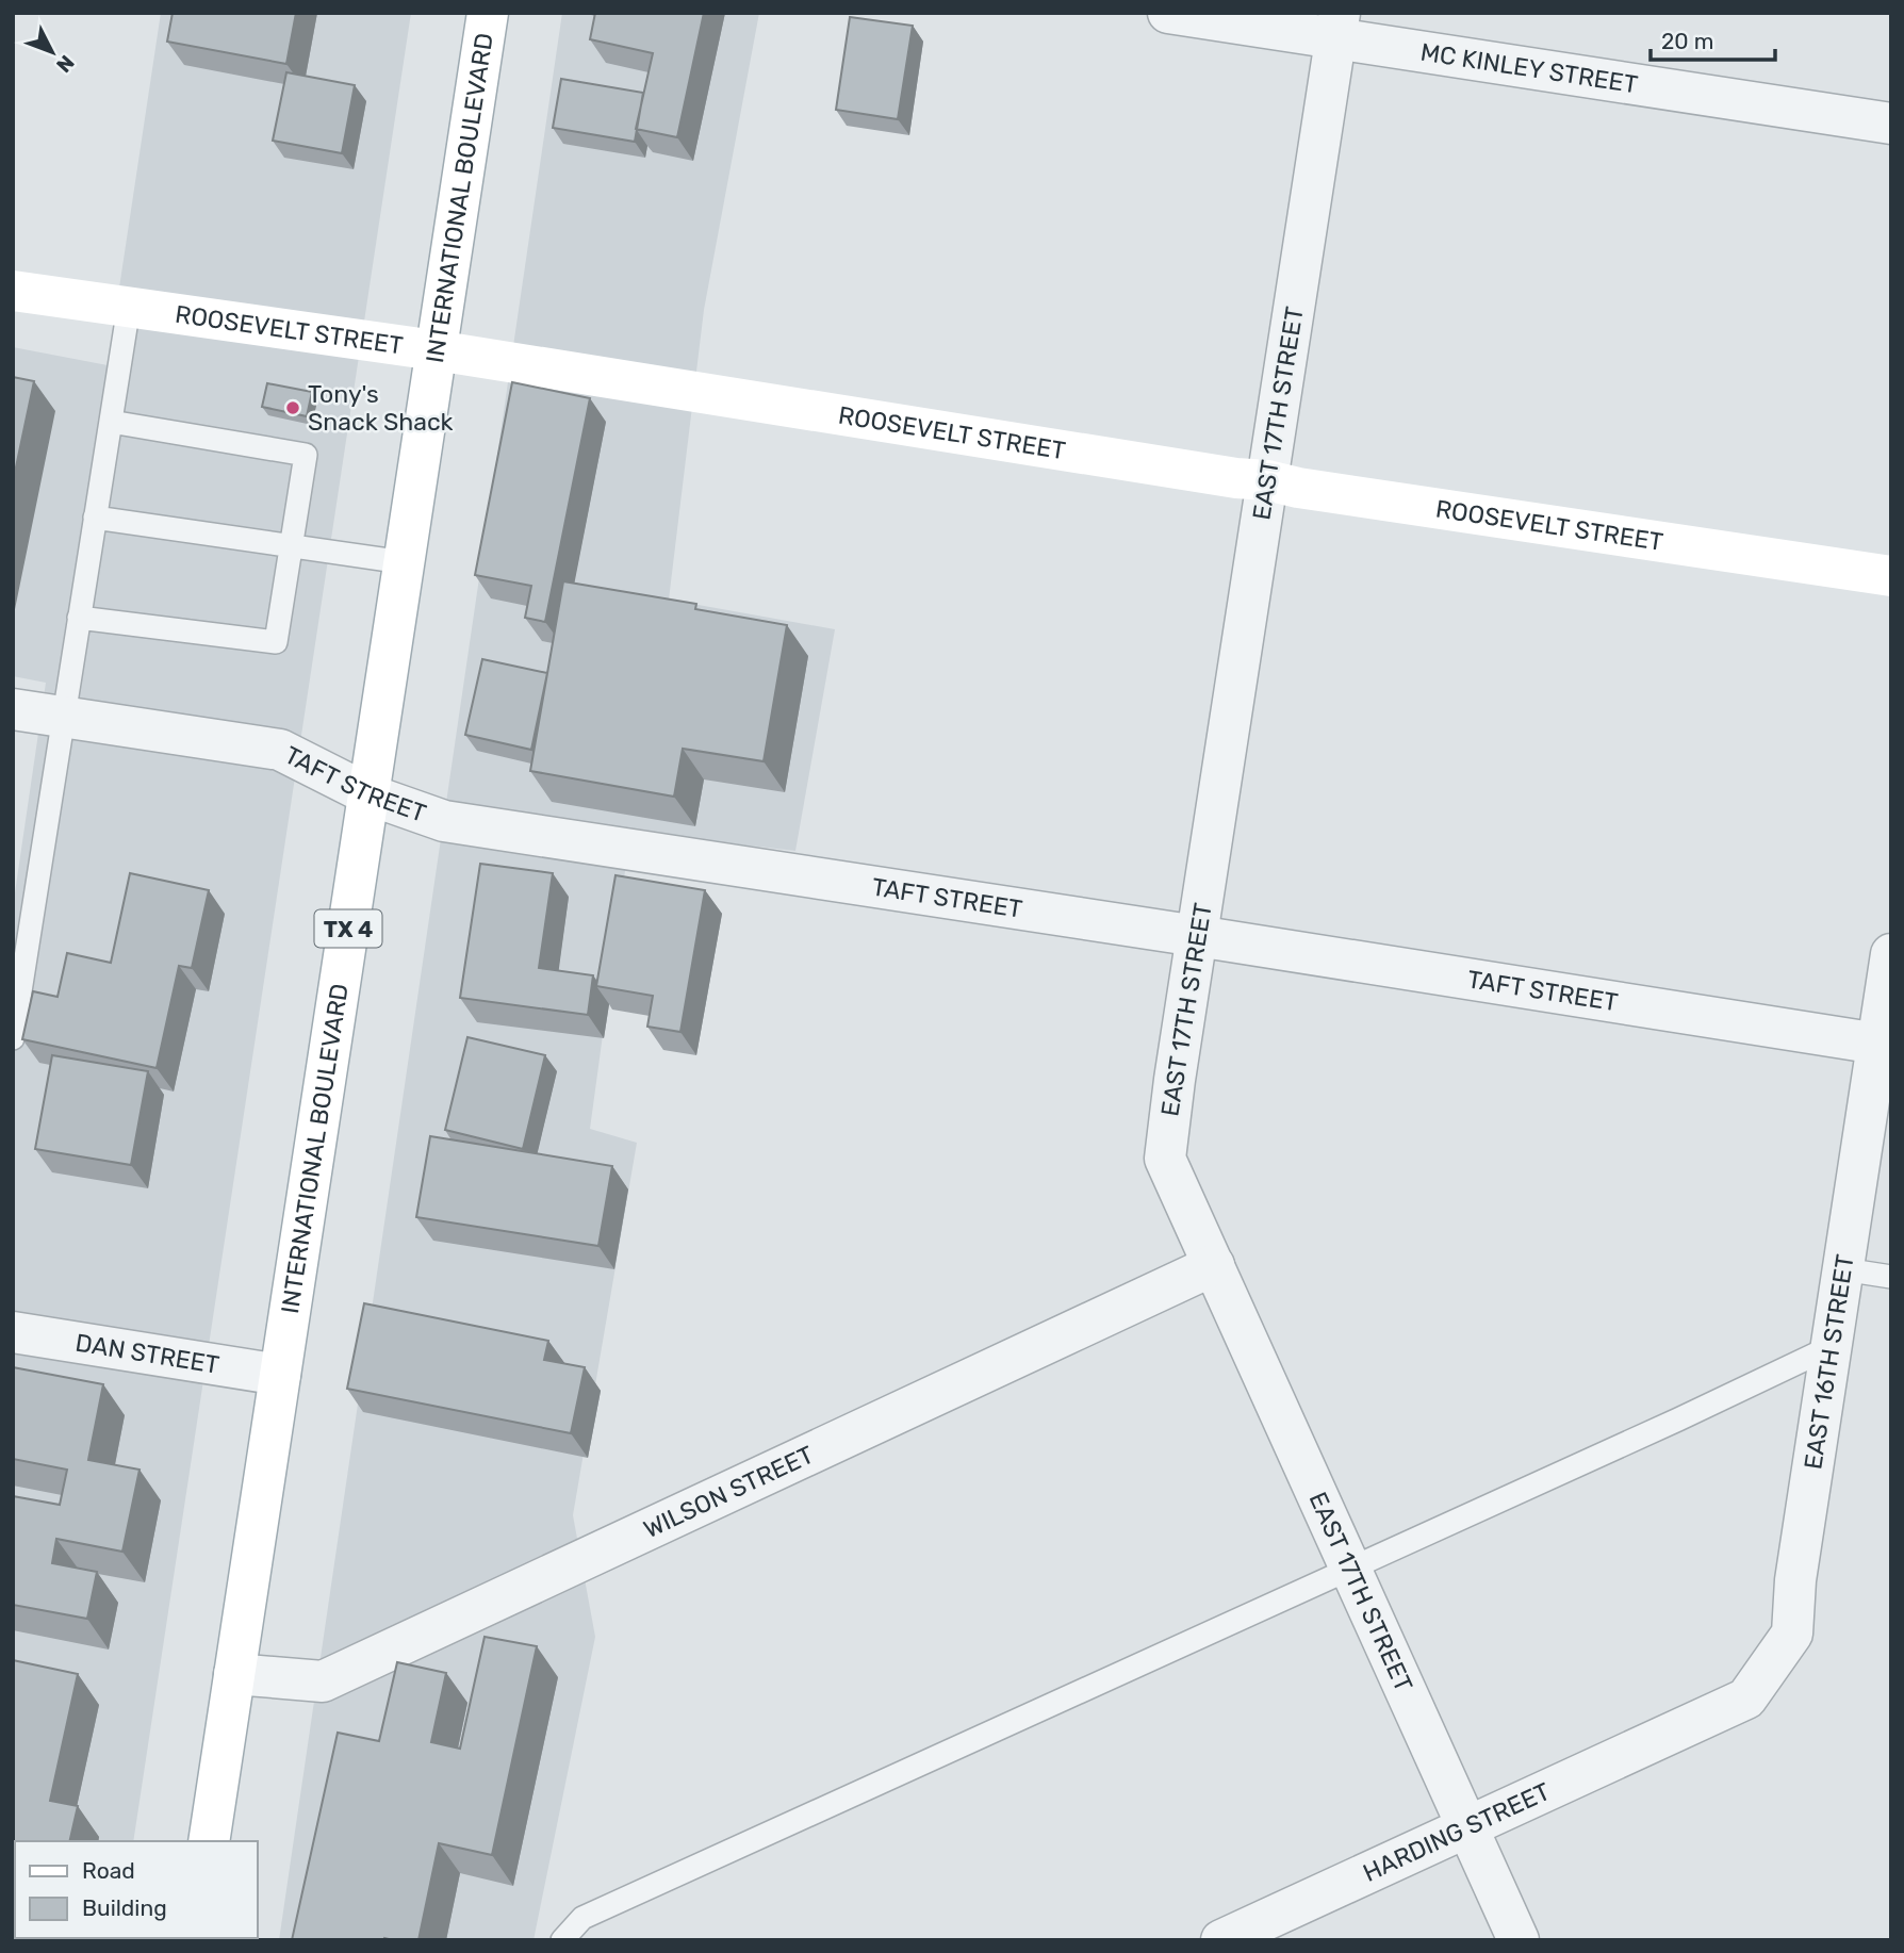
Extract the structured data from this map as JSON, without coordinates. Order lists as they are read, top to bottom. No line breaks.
{"streets":{"street":["MC KINLEY STREET","INTERNATIONAL BOULEVARD","ROOSEVELT STREET","EAST 17TH STREET","TAFT STREET","TX 4","DAN STREET","EAST 16TH STREET","WILSON STREET","HARDING STREET"]},"crossings":[["MC KINLEY STREET","EAST 17TH STREET"],["INTERNATIONAL BOULEVARD","ROOSEVELT STREET"],["INTERNATIONAL BOULEVARD","TAFT STREET"],["INTERNATIONAL BOULEVARD","DAN STREET"],["INTERNATIONAL BOULEVARD","WILSON STREET"],["ROOSEVELT STREET","EAST 17TH STREET"],["EAST 17TH STREET","TAFT STREET"],["EAST 17TH STREET","WILSON STREET"],["EAST 17TH STREET","HARDING STREET"],["TAFT STREET","EAST 16TH STREET"],["EAST 16TH STREET","HARDING STREET"]],"places":["Tony's Snack Shack"],"legend":["Road","Building"],"scale_bar":"20 m","north":"bottom right"}
